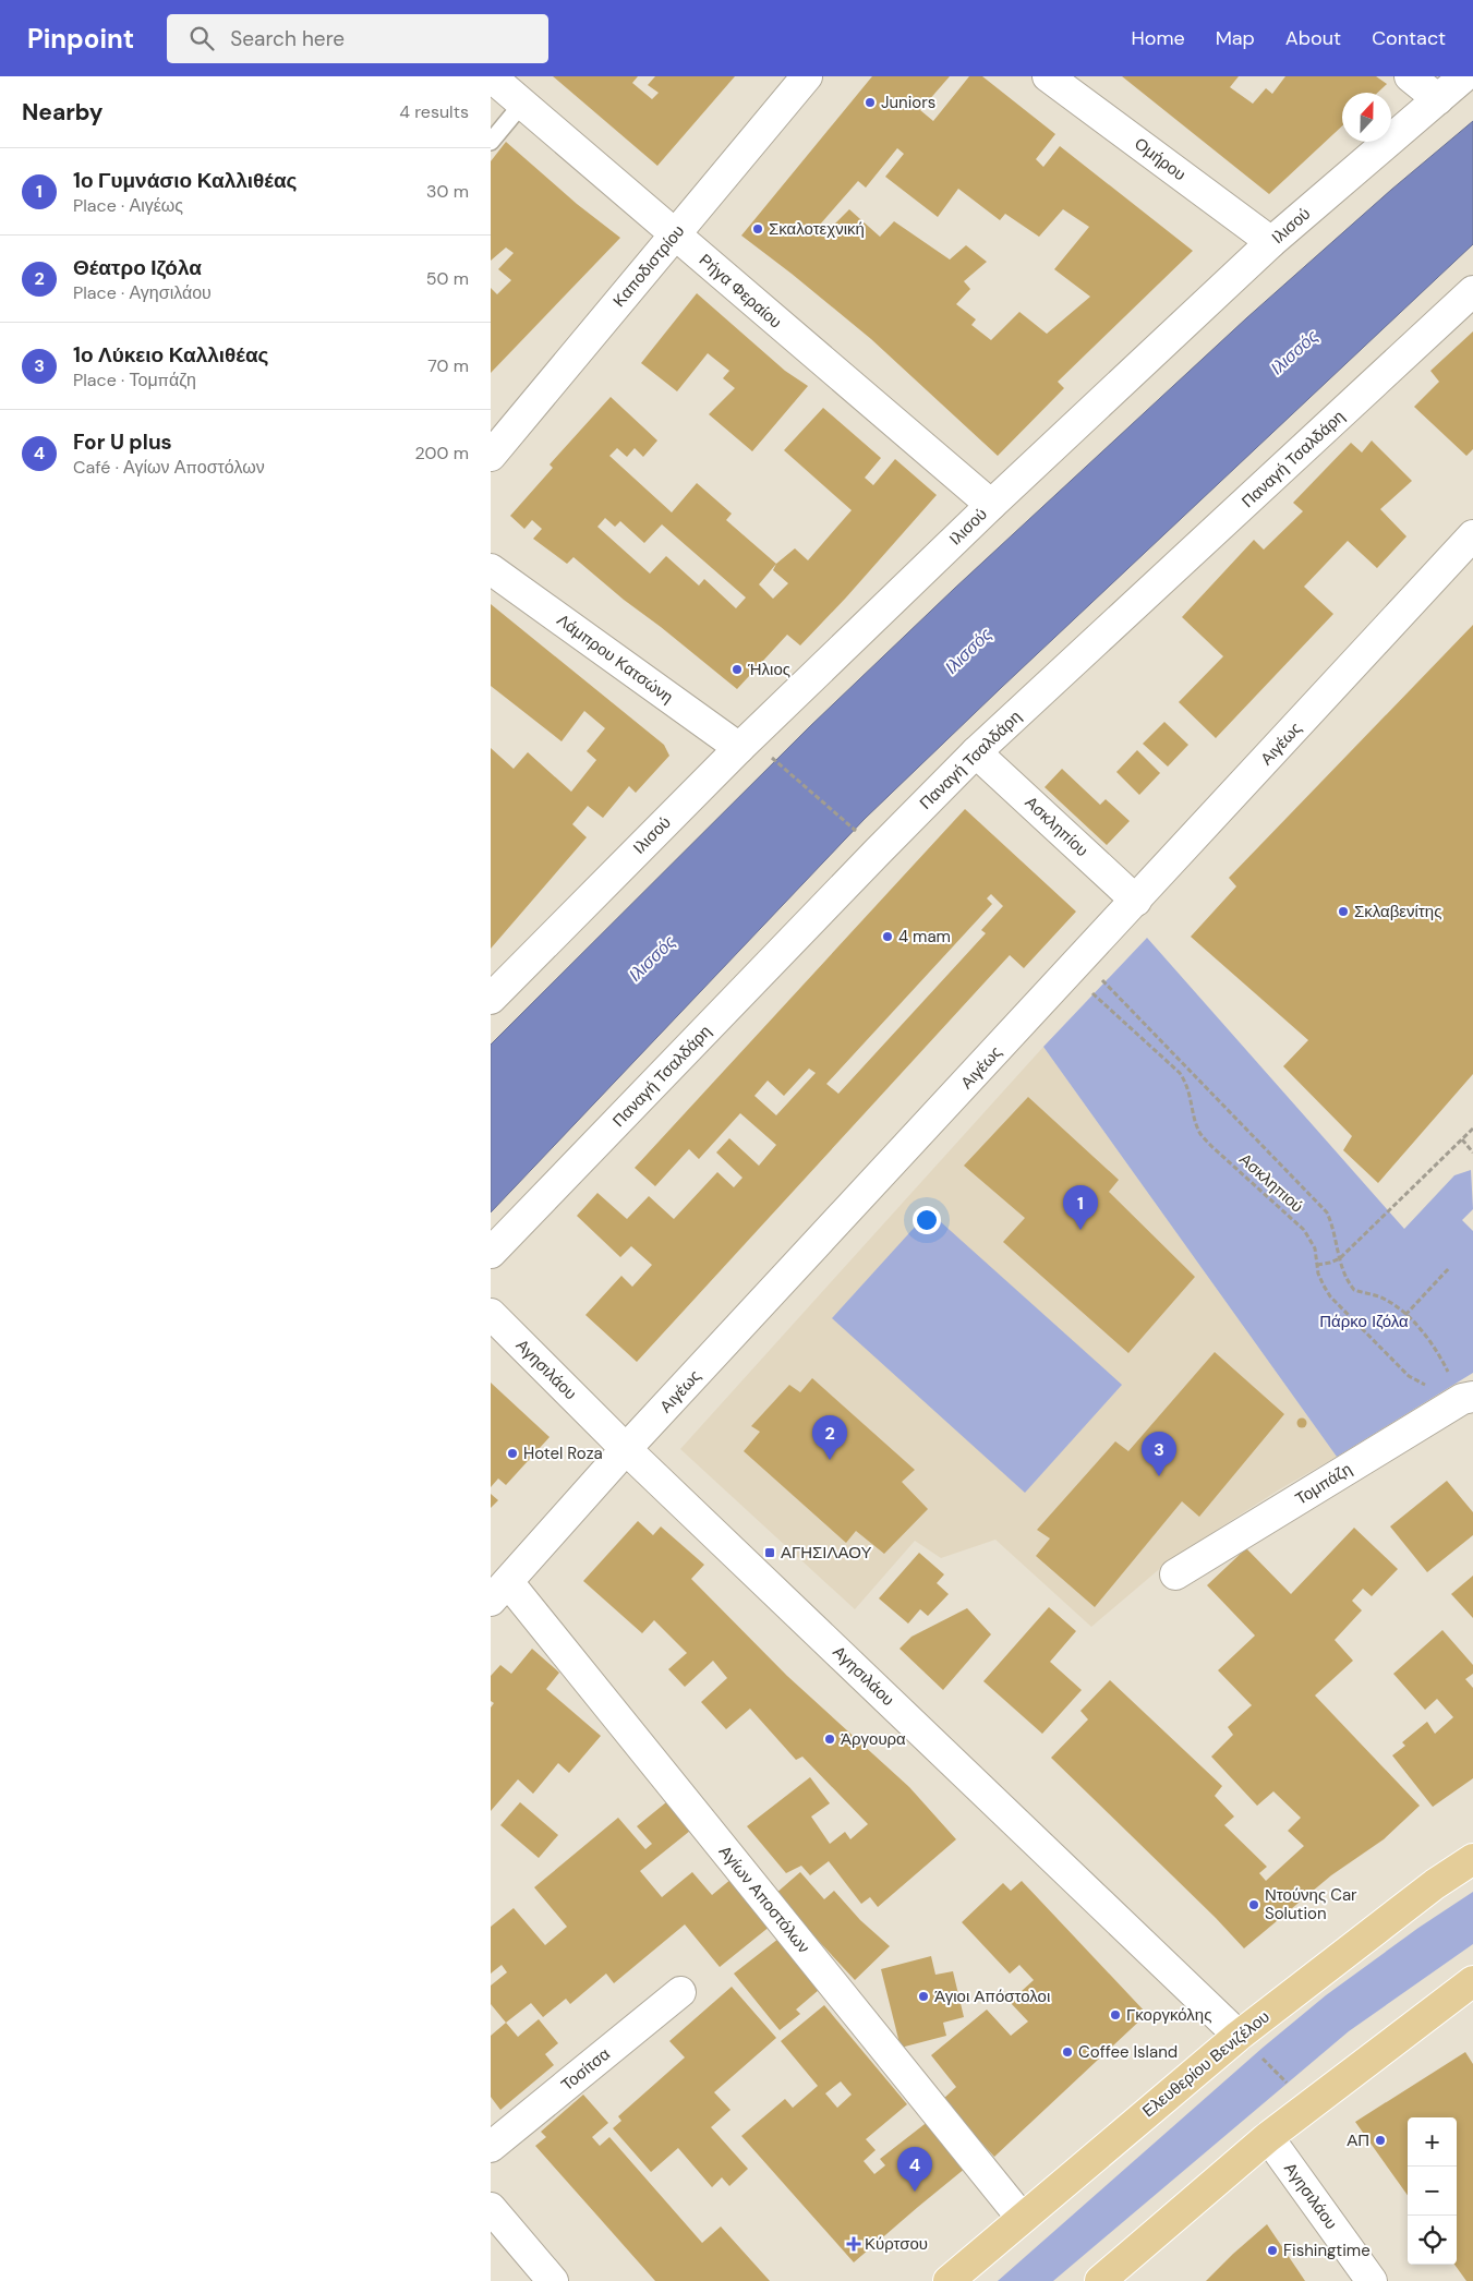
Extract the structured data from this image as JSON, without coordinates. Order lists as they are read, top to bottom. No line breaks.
{"streets":{"main road":["Ελευθερίου Βενιζέλου"],"street":["Ομήρου","Ιλισού","Καποδιστρίου","Ρήγα Φεραίου","Παναγή Τσαλδάρη","Λάμπρου Κατσώνη","Αιγέως","Ασκληπίου","Αγησιλάου","Τομπάζη","Αγίων Αποστόλων","Τοσίτσα"],"path":["Ασκληπιού"]},"crossings":[["Ομήρου","Ιλισού"],["Ιλισού","Ρήγα Φεραίου"],["Ιλισού","Λάμπρου Κατσώνη"],["Καποδιστρίου","Ρήγα Φεραίου"],["Παναγή Τσαλδάρη","Ασκληπίου"],["Αιγέως","Ασκληπίου"],["Αιγέως","Ασκληπιού"],["Αιγέως","Αγησιλάου"],["Αιγέως","Αγίων Αποστόλων"],["Ασκληπιού","Τομπάζη"],["Αγησιλάου","Ελευθερίου Βενιζέλου"],["Αγίων Αποστόλων","Ελευθερίου Βενιζέλου"]],"water":["Ιλισσός"],"parks":["Πάρκο Ιζόλα"],"places":{"other":["Juniors","Σκαλοτεχνική","Ήλιος","Σκλαβενίτης","4 mam","Hotel Roza","Άργουρα","Ντούνης Car Solution","Άγιοι Απόστολοι","Γκοργκόλης","Coffee Island","ΑΠ","Fishingtime"],"transit":["ΑΓΗΣΙΛΑΟΥ"],"health":["Κύρτσου"]},"north":"top","page":{"header":"Pinpoint","search":"Search here","nav":["Home","Map","About","Contact"],"heading":["Nearby","4 results"],"list":[{"mark":"1","name":"1ο Γυμνάσιο Καλλιθέας","note":"Place · Αιγέως","value":"30 m"},{"mark":"2","name":"Θέατρο Ιζόλα","note":"Place · Αγησιλάου","value":"50 m"},{"mark":"3","name":"1ο Λύκειο Καλλιθέας","note":"Place · Τομπάζη","value":"70 m"},{"mark":"4","name":"For U plus","note":"Café · Αγίων Αποστόλων","value":"200 m"}],"pins":["1","2","3","4"],"map_buttons":["+","−"]}}
